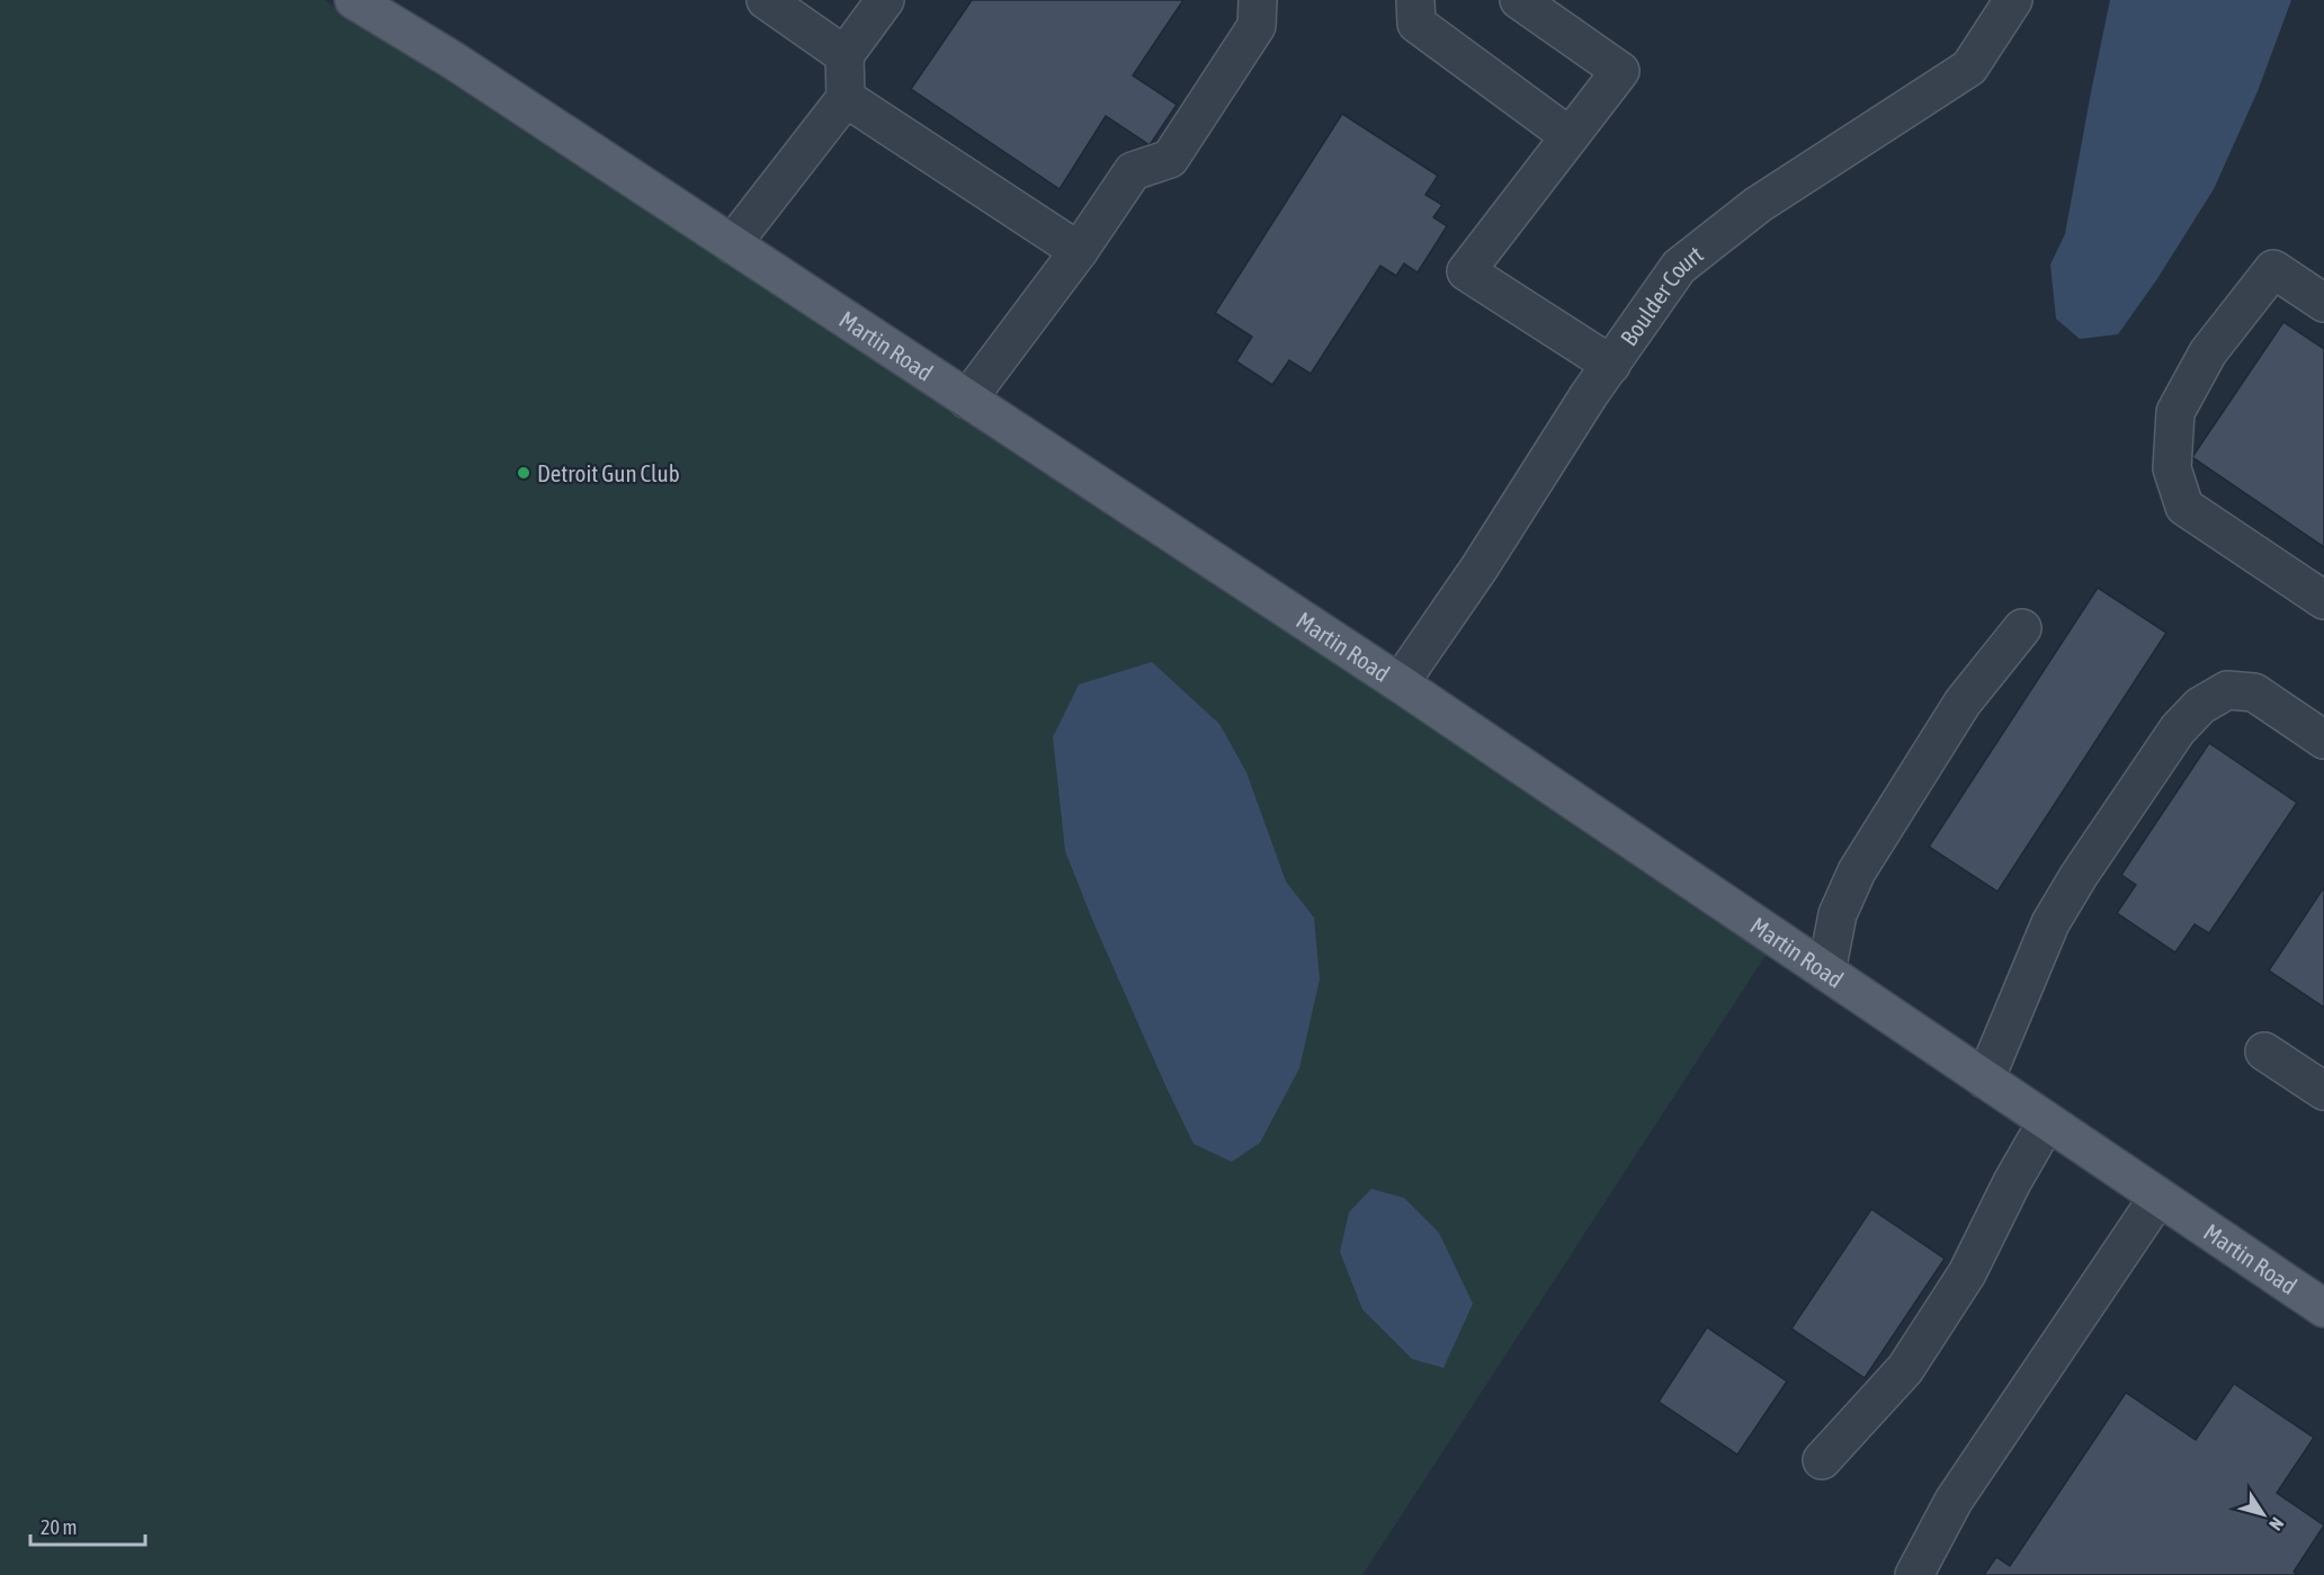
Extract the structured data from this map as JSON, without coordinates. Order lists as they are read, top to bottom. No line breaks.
{"streets":{"main road":["Martin Road"],"street":["Boulder Court"]},"crossings":[["Boulder Court","Martin Road"]],"places":["Detroit Gun Club"],"scale_bar":"20 m","north":"bottom right"}
